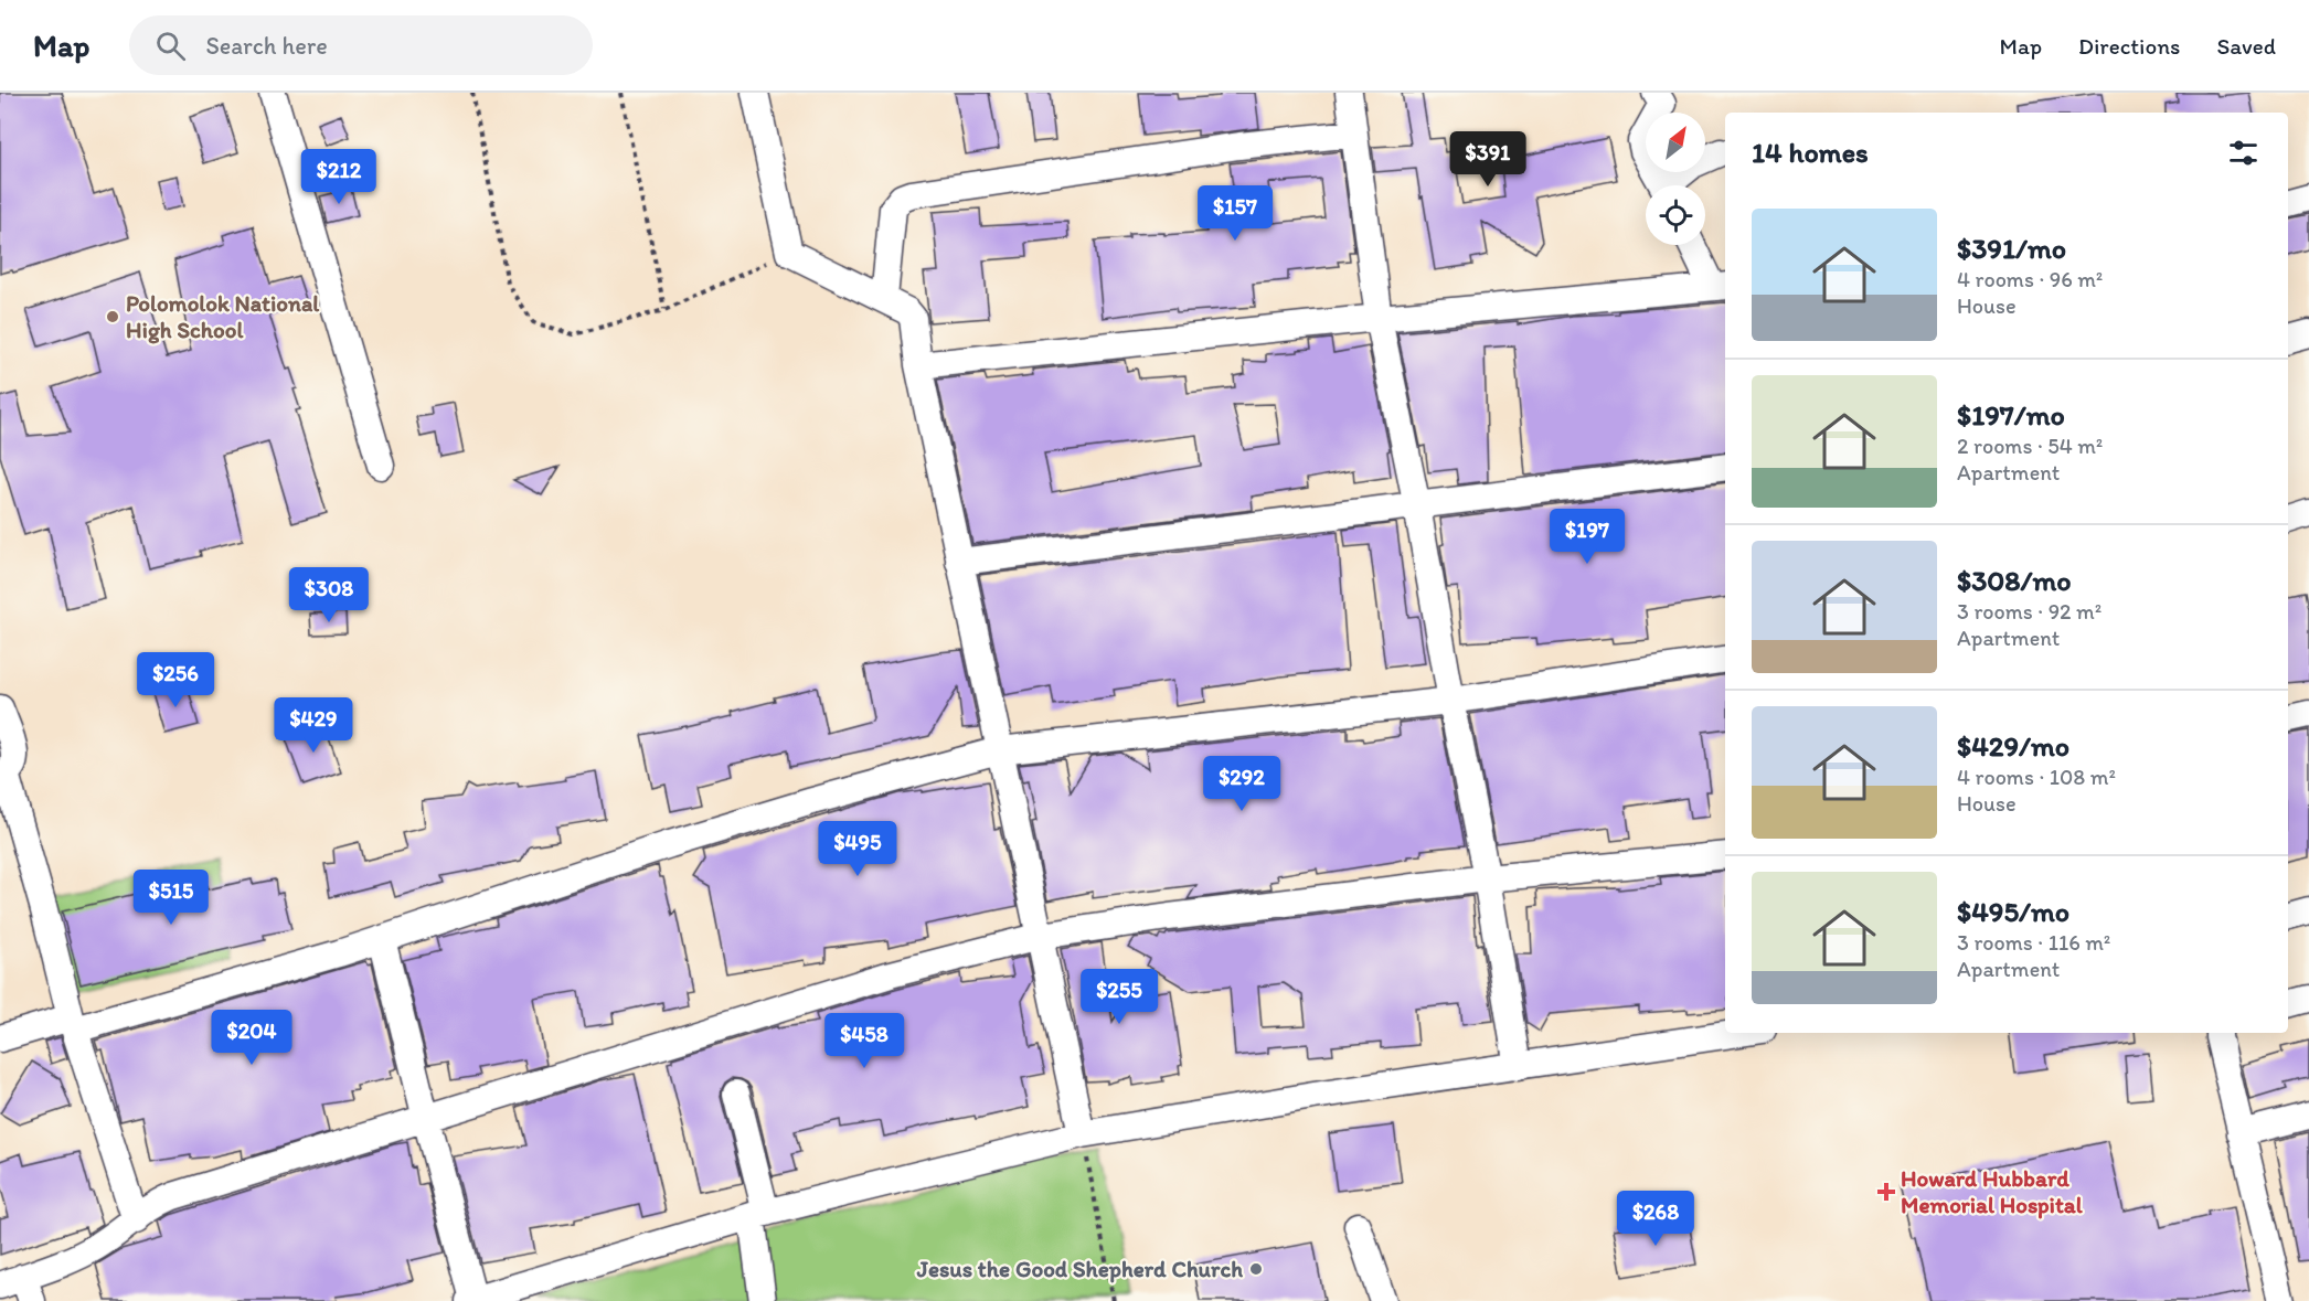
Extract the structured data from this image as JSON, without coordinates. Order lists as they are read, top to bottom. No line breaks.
{"places":{"other":["Polomolok National High School","Jesus the Good Shepherd Church"],"health":["Howard Hubbard Memorial Hospital"]},"north":"top right","page":{"header":"Map","search":"Search here","nav":["Map","Directions","Saved"],"heading":"14 homes","price":["$391","$212","$157","$197","$308","$256","$429","$292","$495","$515","$255","$204","$458","$268"],"list":[{"name":"$391/mo","note":"4 rooms · 96 m² · House"},{"name":"$197/mo","note":"2 rooms · 54 m² · Apartment"},{"name":"$308/mo","note":"3 rooms · 92 m² · Apartment"},{"name":"$429/mo","note":"4 rooms · 108 m² · House"},{"name":"$495/mo","note":"3 rooms · 116 m² · Apartment"}]}}
